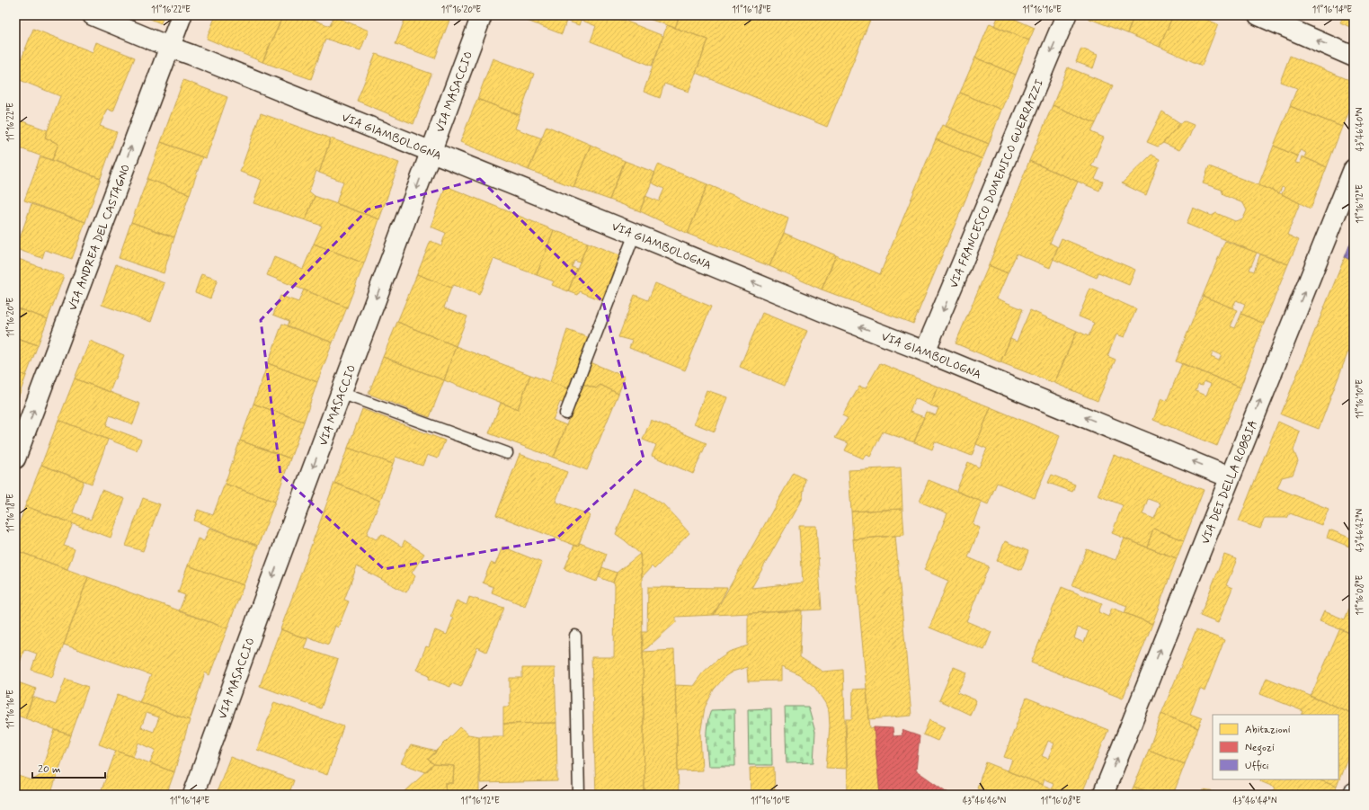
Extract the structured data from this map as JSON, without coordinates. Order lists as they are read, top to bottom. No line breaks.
{"streets":{"street":["VIA MASACCIO","VIA GIAMBOLOGNA","VIA FRANCESCO DOMENICO GUERRAZZI","VIA ANDREA DEL CASTAGNO","VIA DEI DELLA ROBBIA"]},"crossings":[["VIA MASACCIO","VIA GIAMBOLOGNA"],["VIA GIAMBOLOGNA","VIA FRANCESCO DOMENICO GUERRAZZI"],["VIA GIAMBOLOGNA","VIA ANDREA DEL CASTAGNO"],["VIA GIAMBOLOGNA","VIA DEI DELLA ROBBIA"]],"one_way":["VIA MASACCIO","VIA GIAMBOLOGNA","VIA FRANCESCO DOMENICO GUERRAZZI","VIA ANDREA DEL CASTAGNO","VIA DEI DELLA ROBBIA"],"legend":["Abitazioni","Negozi","Uffici"],"scale_bar":"20 m","coordinates":["11°16'22\"E","11°16'20\"E","11°16'18\"E","11°16'16\"E","11°16'14\"E","43°46'40\"N","11°16'12\"E","11°16'10\"E","43°46'42\"N","11°16'08\"E","43°46'46\"N","43°46'44\"N"]}
